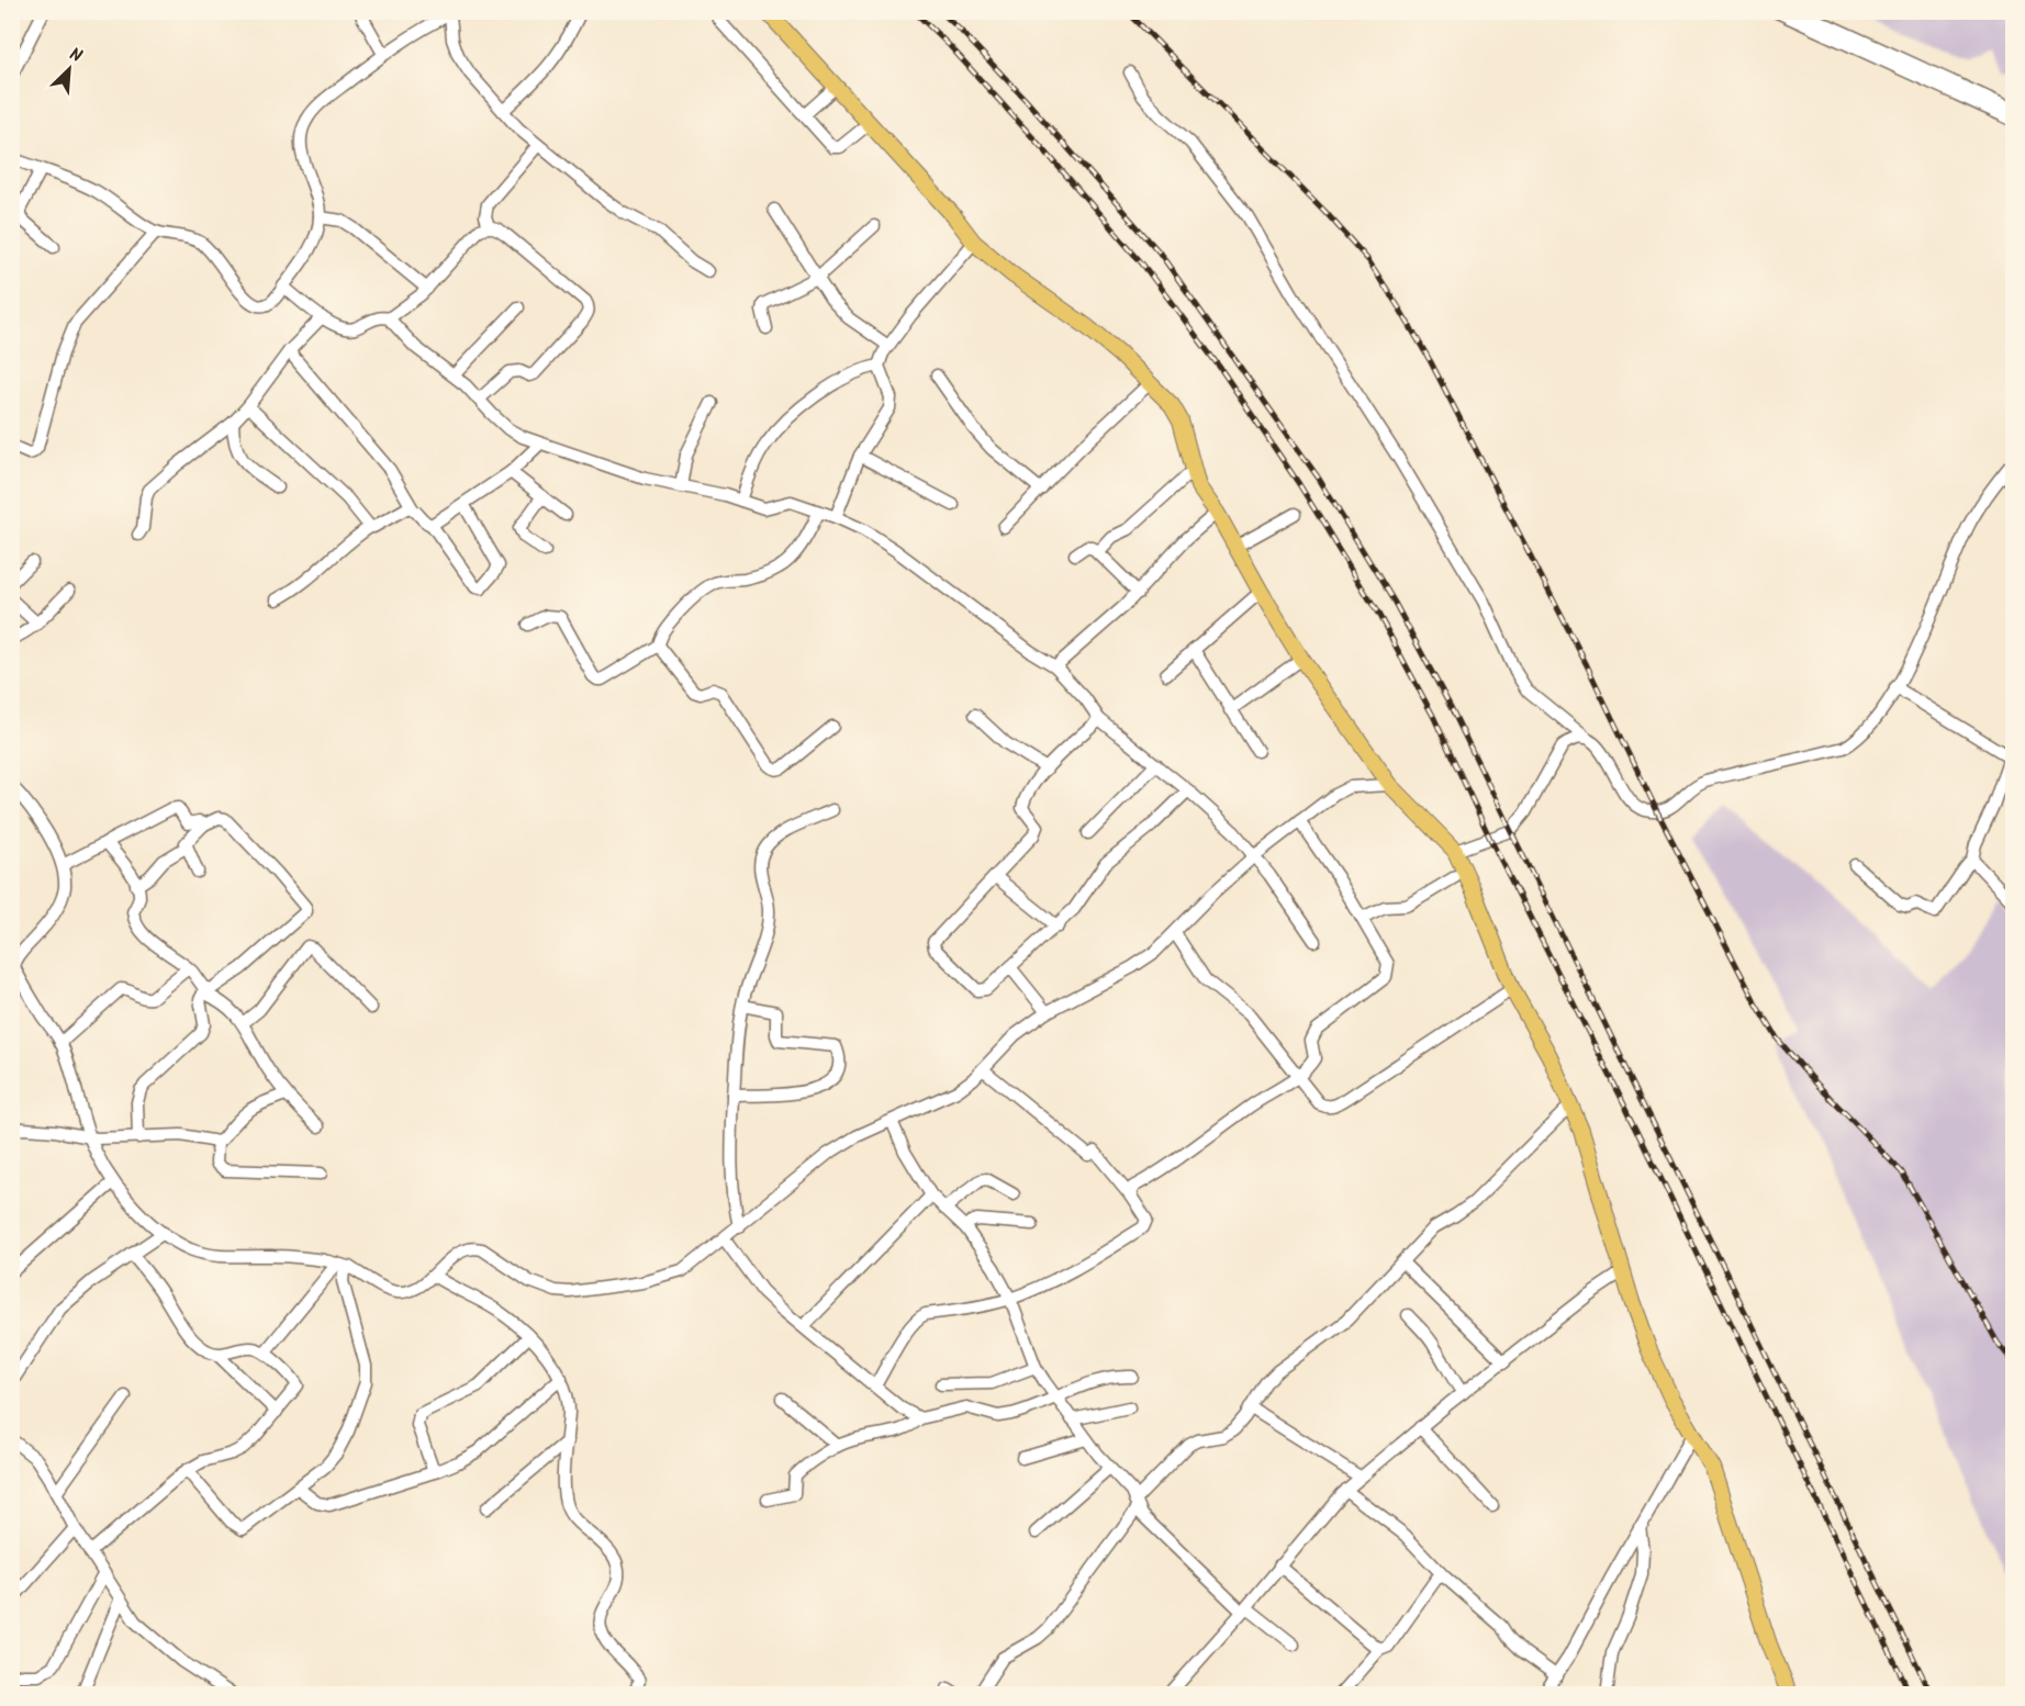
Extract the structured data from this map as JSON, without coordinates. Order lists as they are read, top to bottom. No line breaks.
{"north":"top right"}
